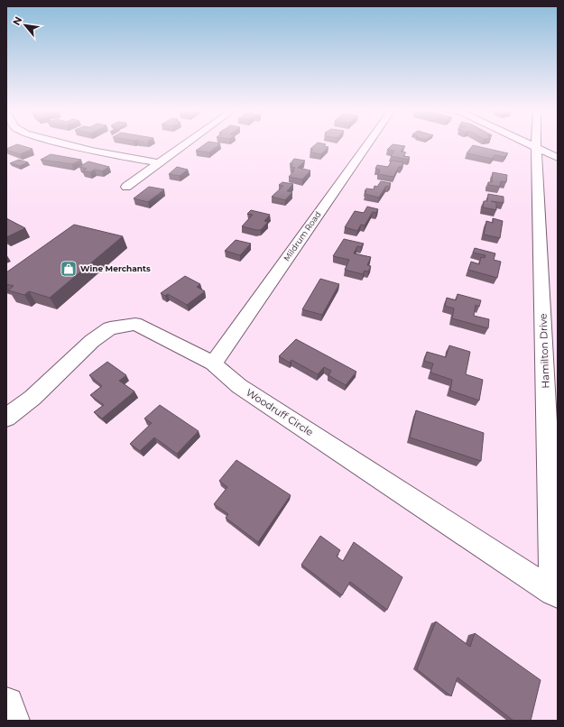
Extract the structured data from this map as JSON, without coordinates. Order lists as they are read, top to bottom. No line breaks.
{"streets":{"street":["Mildrum Road","Hamilton Drive","Woodruff Circle"]},"crossings":[["Mildrum Road","Woodruff Circle"],["Hamilton Drive","Woodruff Circle"]],"places":{"shop":["Wine Merchants"]},"north":"top left"}
